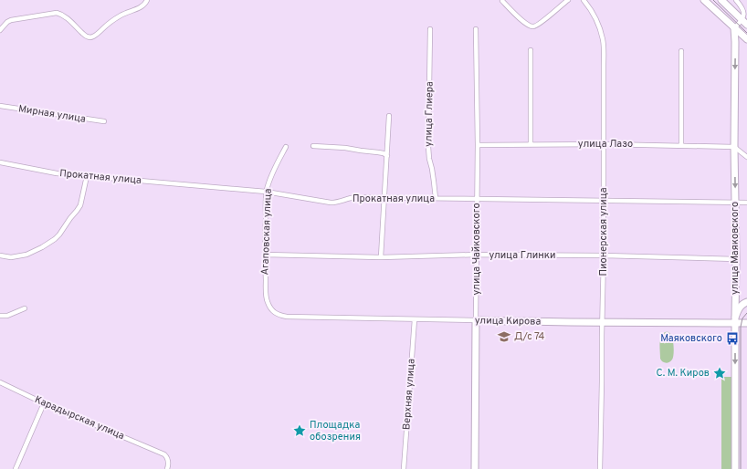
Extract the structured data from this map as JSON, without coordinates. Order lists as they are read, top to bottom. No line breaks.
{"streets":{"main road":["улица Маяковского","улица Чайковского","улица Кирова"],"street":["Мирная улица","улица Глиера","улица Лазо","Прокатная улица","Агаповская улица","Пионерская улица","улица Глинки","Верхняя улица","Карадырская улица"]},"crossings":[["улица Глиера","Прокатная улица"],["улица Лазо","Пионерская улица"],["улица Лазо","улица Маяковского"],["улица Лазо","улица Чайковского"],["Прокатная улица","Агаповская улица"],["Прокатная улица","Пионерская улица"],["Прокатная улица","улица Маяковского"],["Прокатная улица","улица Чайковского"],["Агаповская улица","улица Глинки"],["Агаповская улица","улица Кирова"],["Пионерская улица","улица Глинки"],["Пионерская улица","улица Кирова"],["улица Маяковского","улица Глинки"],["улица Маяковского","улица Кирова"],["улица Чайковского","улица Глинки"],["улица Чайковского","улица Кирова"],["улица Кирова","Верхняя улица"]],"one_way":["улица Маяковского"],"places":{"school or university":["Д/с 74"],"bus stop":["Маяковского"],"place":["С. М. Киров","Площадка обозрения"]}}
